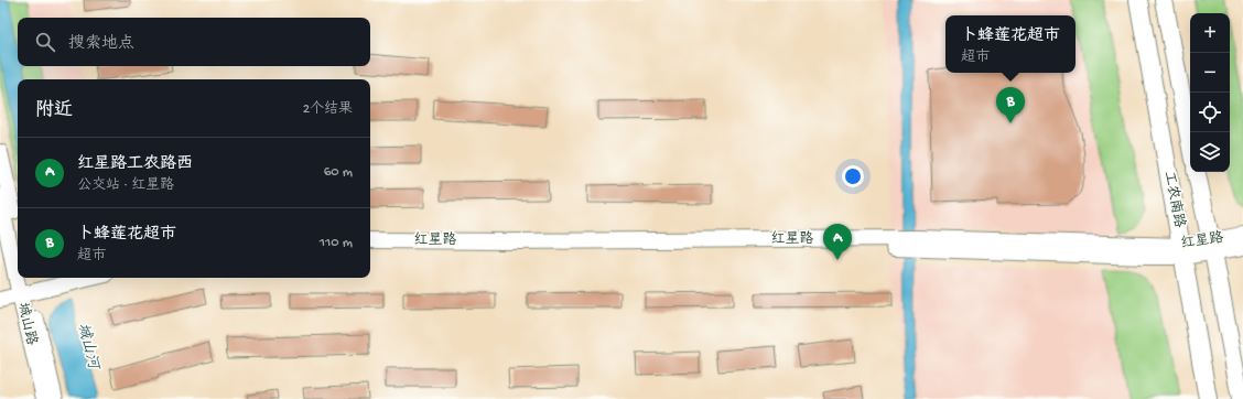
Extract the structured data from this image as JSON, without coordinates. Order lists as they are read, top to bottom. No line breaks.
{"streets":{"main road":["工农南路","红星路","城山路"]},"crossings":[["工农南路","红星路"]],"water":["城山河"],"page":{"map_buttons":["+","−"],"popup":["卜蜂莲花超市","超市"],"search":"搜索地点","heading":["附近","2个结果"],"pins":["B","A"],"list":[{"mark":"A","name":"红星路工农路西","note":"公交站 · 红星路","value":"60 m"},{"mark":"B","name":"卜蜂莲花超市","note":"超市","value":"110 m"}]}}
